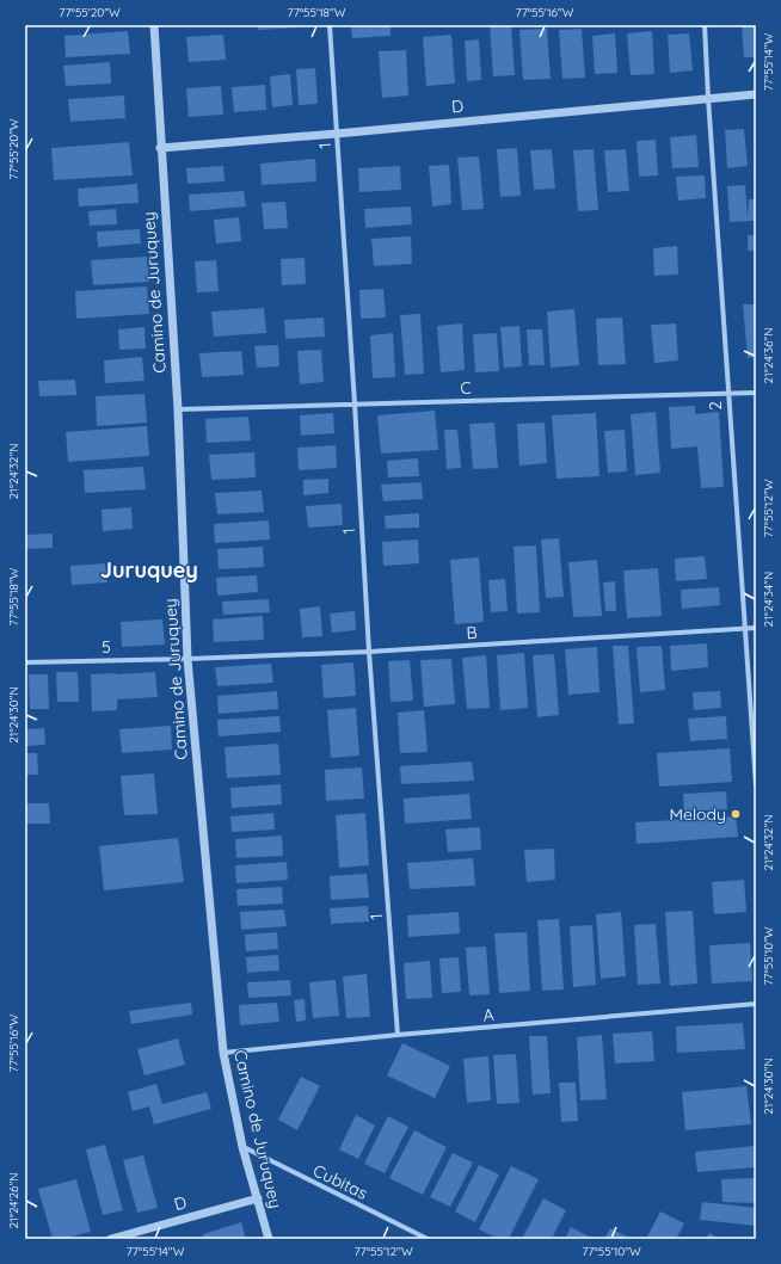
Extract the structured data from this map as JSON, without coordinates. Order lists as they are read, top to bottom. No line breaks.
{"streets":{"street":["D","1","Camino de Juruquey","C","2","B","5","A","Cubitas"]},"crossings":[["D","1"],["D","Camino de Juruquey"],["D","2"],["1","C"],["1","B"],["1","A"],["Camino de Juruquey","C"],["Camino de Juruquey","B"],["Camino de Juruquey","5"],["Camino de Juruquey","A"],["Camino de Juruquey","Cubitas"],["C","2"],["2","B"],["B","5"]],"districts":["Juruquey"],"places":["Melody"],"coordinates":["77°55'20\"W","77°55'18\"W","77°55'16\"W","77°55'14\"W","21°24'36\"N","21°24'32\"N","77°55'12\"W","21°24'34\"N","21°24'30\"N","77°55'10\"W","21°24'26\"N"]}
